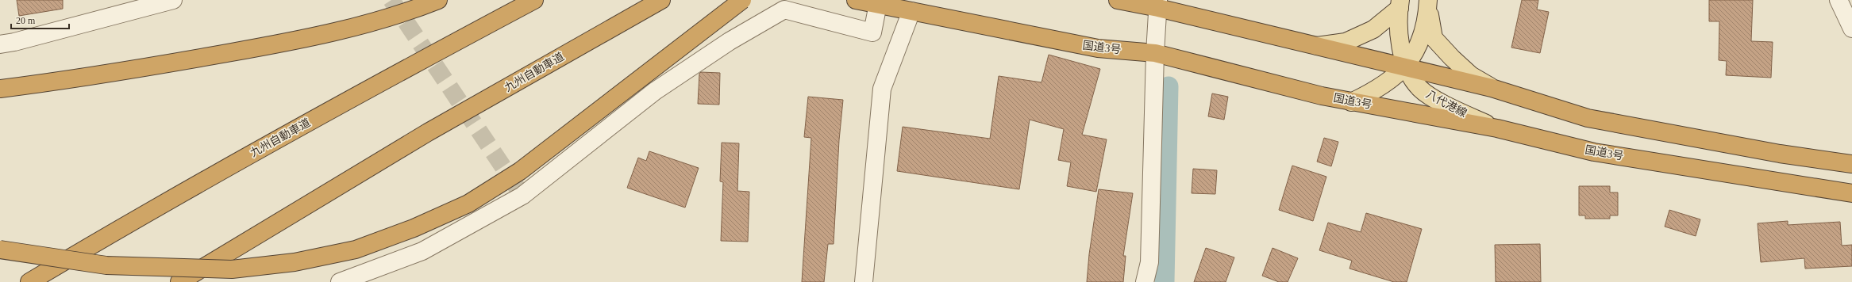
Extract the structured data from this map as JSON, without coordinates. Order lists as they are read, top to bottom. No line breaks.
{"streets":{"highway":["国道3号","九州自動車道"],"main road":["八代港線"]},"crossings":[["国道3号","八代港線"]],"scale_bar":"20 m"}
